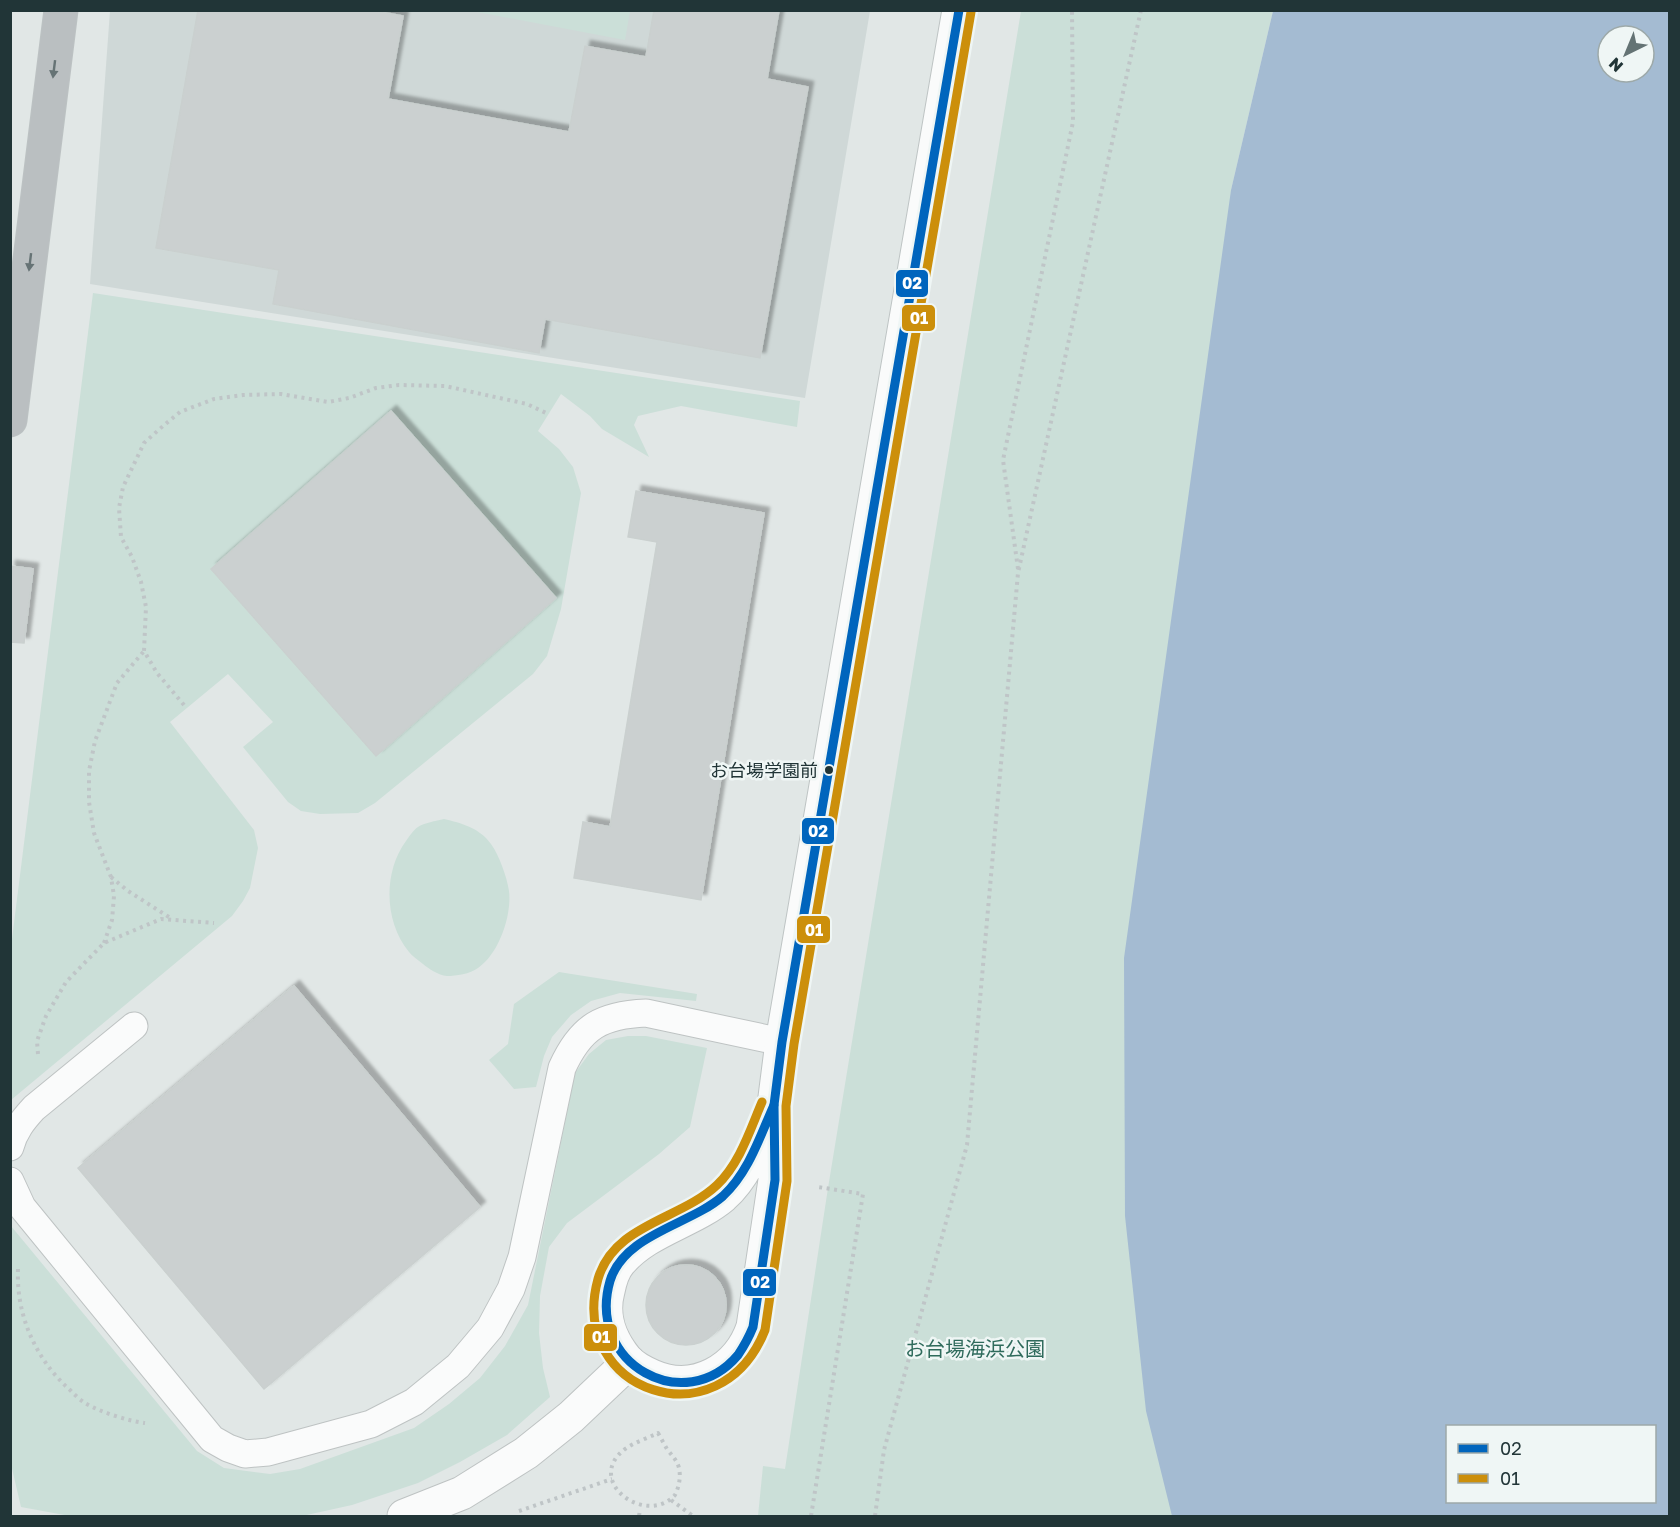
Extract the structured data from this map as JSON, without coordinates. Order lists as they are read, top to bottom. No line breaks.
{"parks":["お台場海浜公園"],"places":["お台場学園前"],"lines":["transit line 02","transit line 01"],"legend":["02","01"],"north":"bottom left"}
